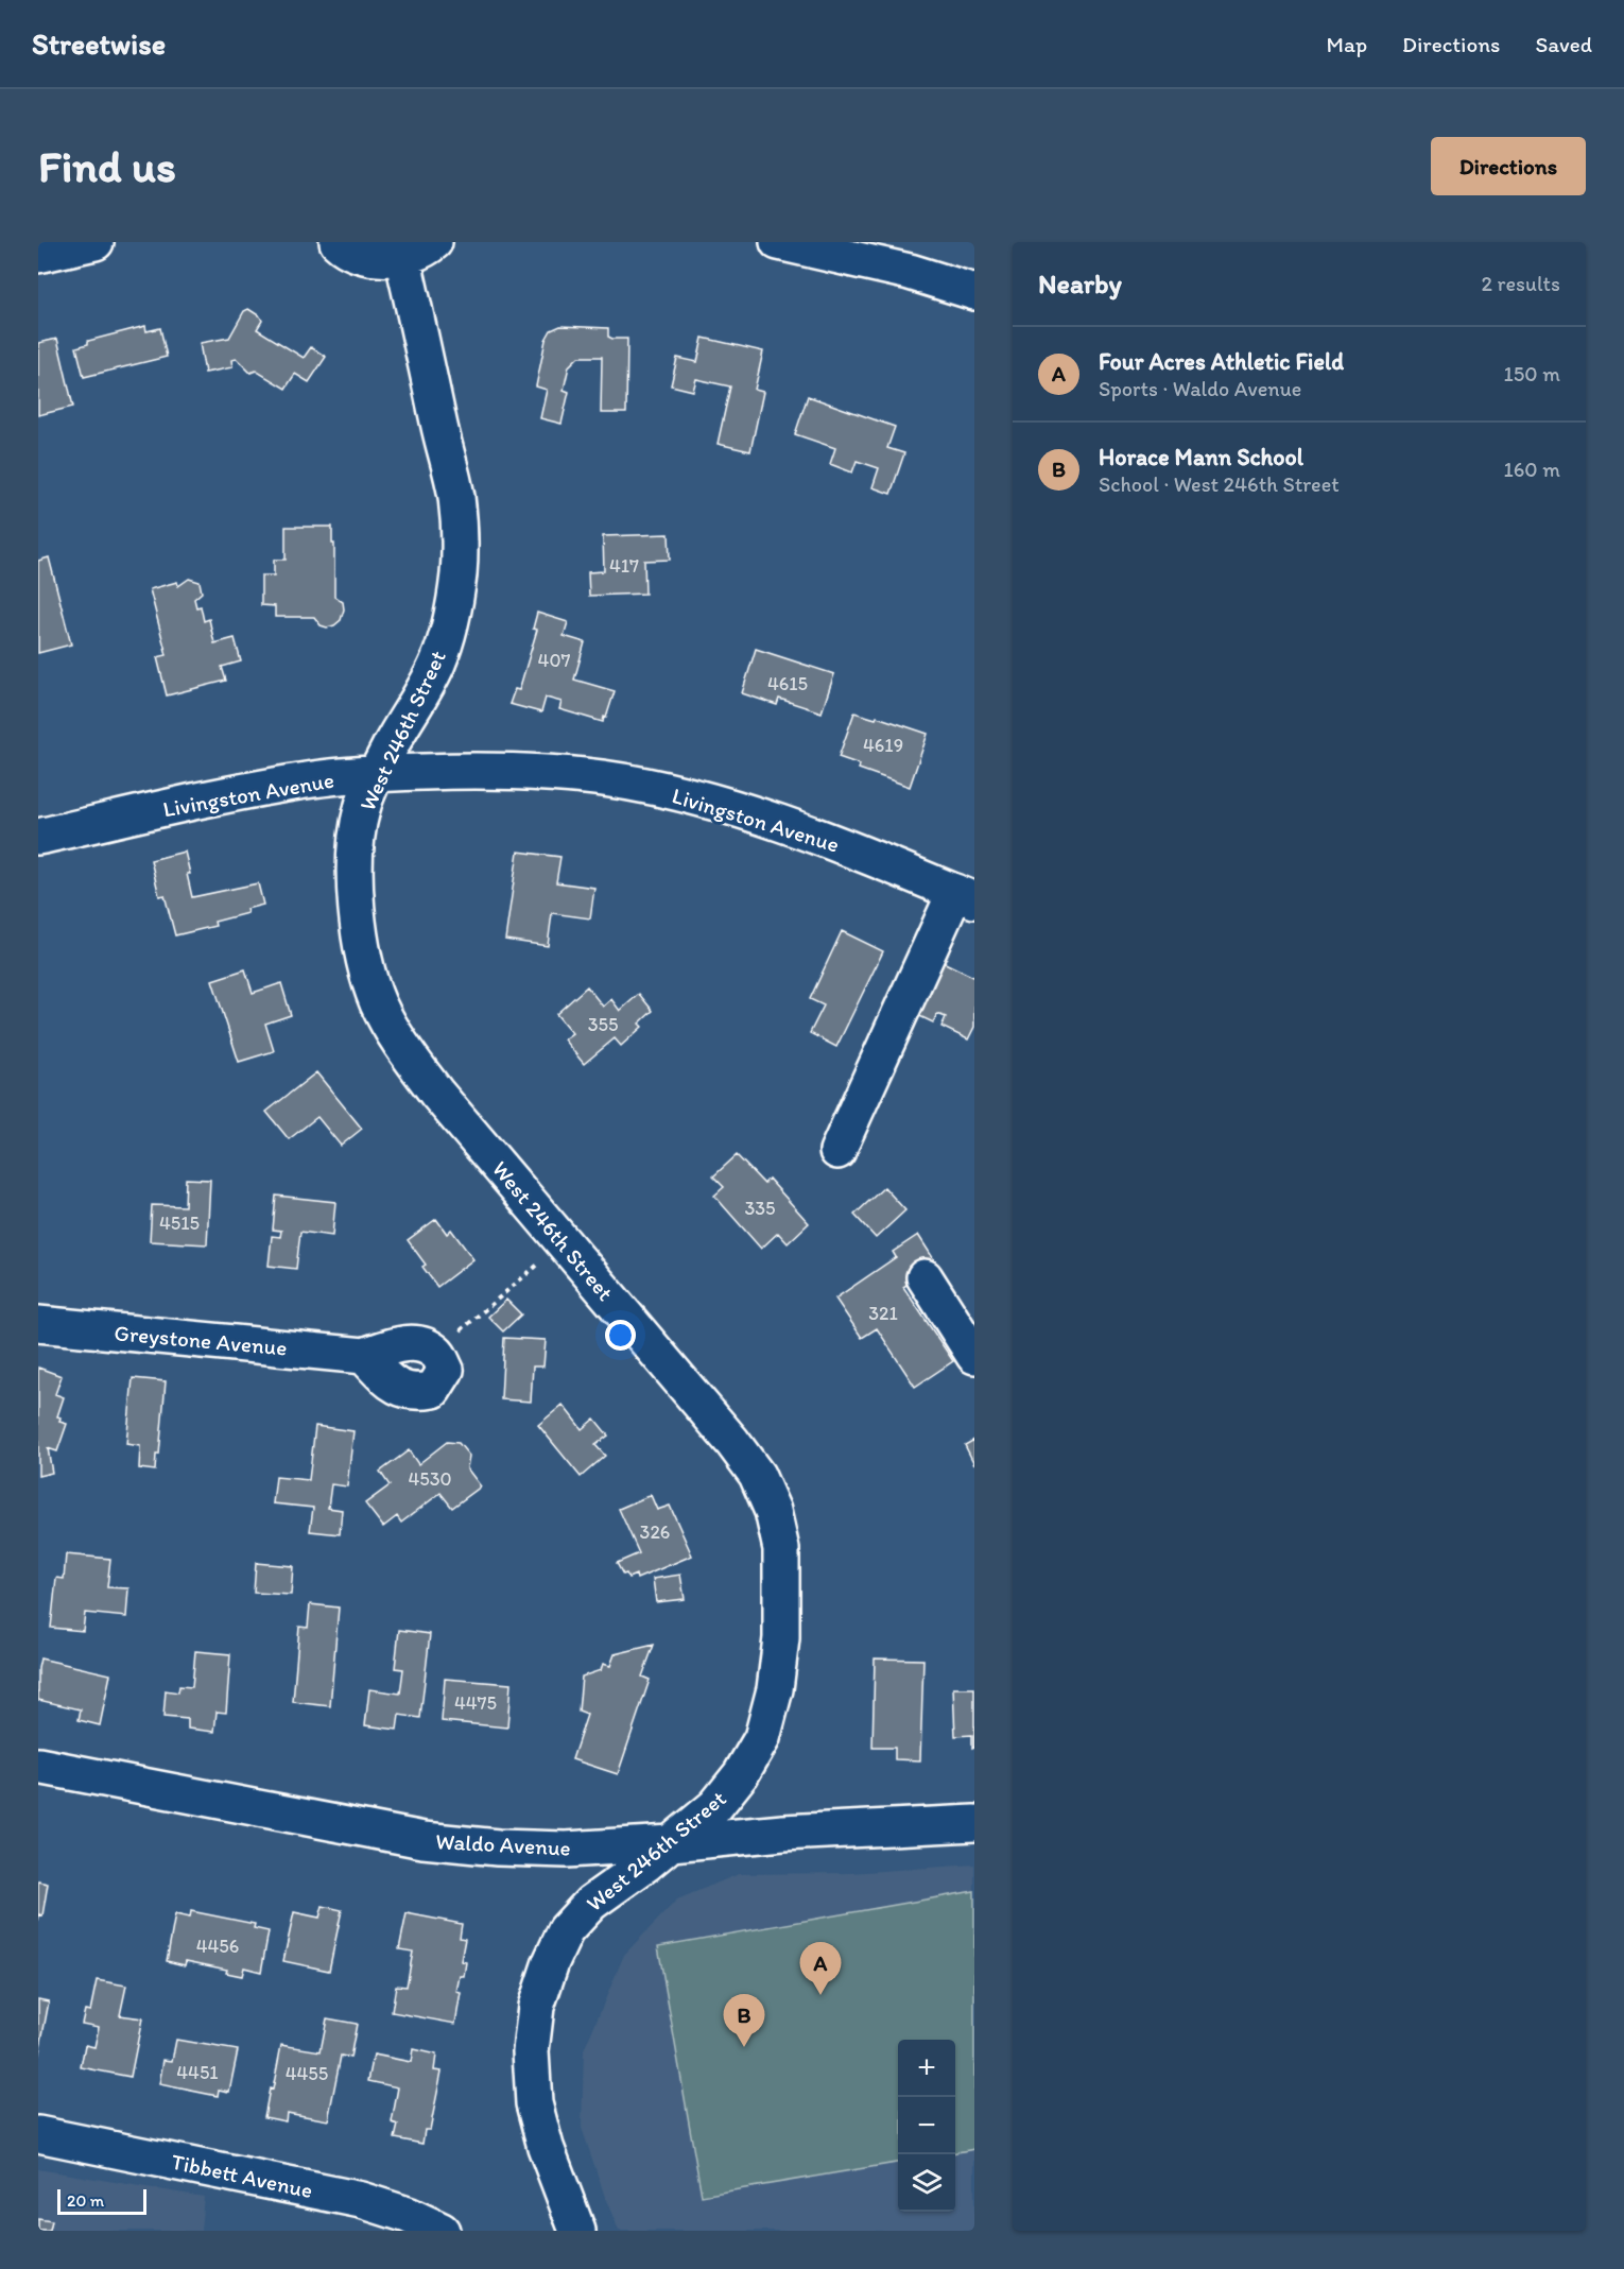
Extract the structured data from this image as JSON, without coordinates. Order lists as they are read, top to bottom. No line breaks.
{"streets":{"street":["West 246th Street","Livingston Avenue","Greystone Avenue","Waldo Avenue","Tibbett Avenue"]},"crossings":[["West 246th Street","Livingston Avenue"],["West 246th Street","Waldo Avenue"]],"house_numbers":["417","407","4615","4619","355","335","4515","321","4530","326","4475","4456","4451","4455"],"scale_bar":"20 m","page":{"header":"Streetwise","nav":["Map","Directions","Saved"],"buttons":"Directions","title":"Find us","heading":["Nearby","2 results"],"list":[{"mark":"A","name":"Four Acres Athletic Field","note":"Sports · Waldo Avenue","value":"150 m"},{"mark":"B","name":"Horace Mann School","note":"School · West 246th Street","value":"160 m"}],"pins":["A","B"],"map_buttons":["+","−"],"scale":"20 m"}}
